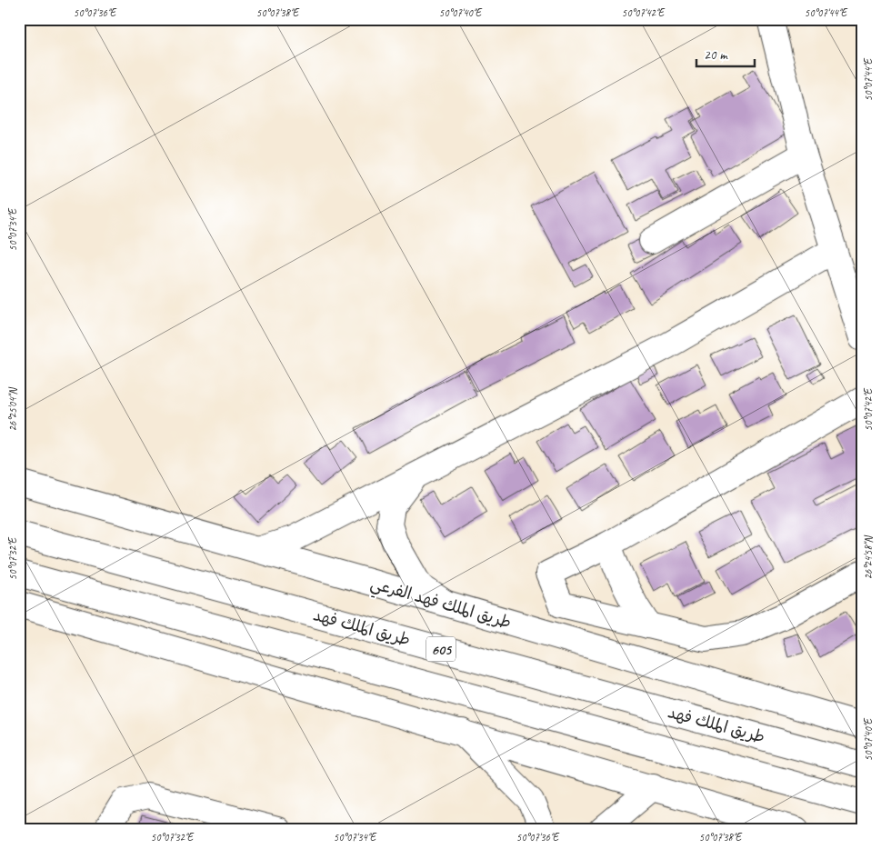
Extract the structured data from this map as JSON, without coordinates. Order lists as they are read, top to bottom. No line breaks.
{"streets":{"main road":["طريق الملك فهد الفرعي","طريق الملك فهد","605"]},"scale_bar":"20 m","coordinates":["50°07'36\"E","50°07'38\"E","50°07'40\"E","50°07'42\"E","50°07'44\"E","50°07'34\"E","26°25'04\"N","26°24'58\"N","50°07'32\"E"]}
